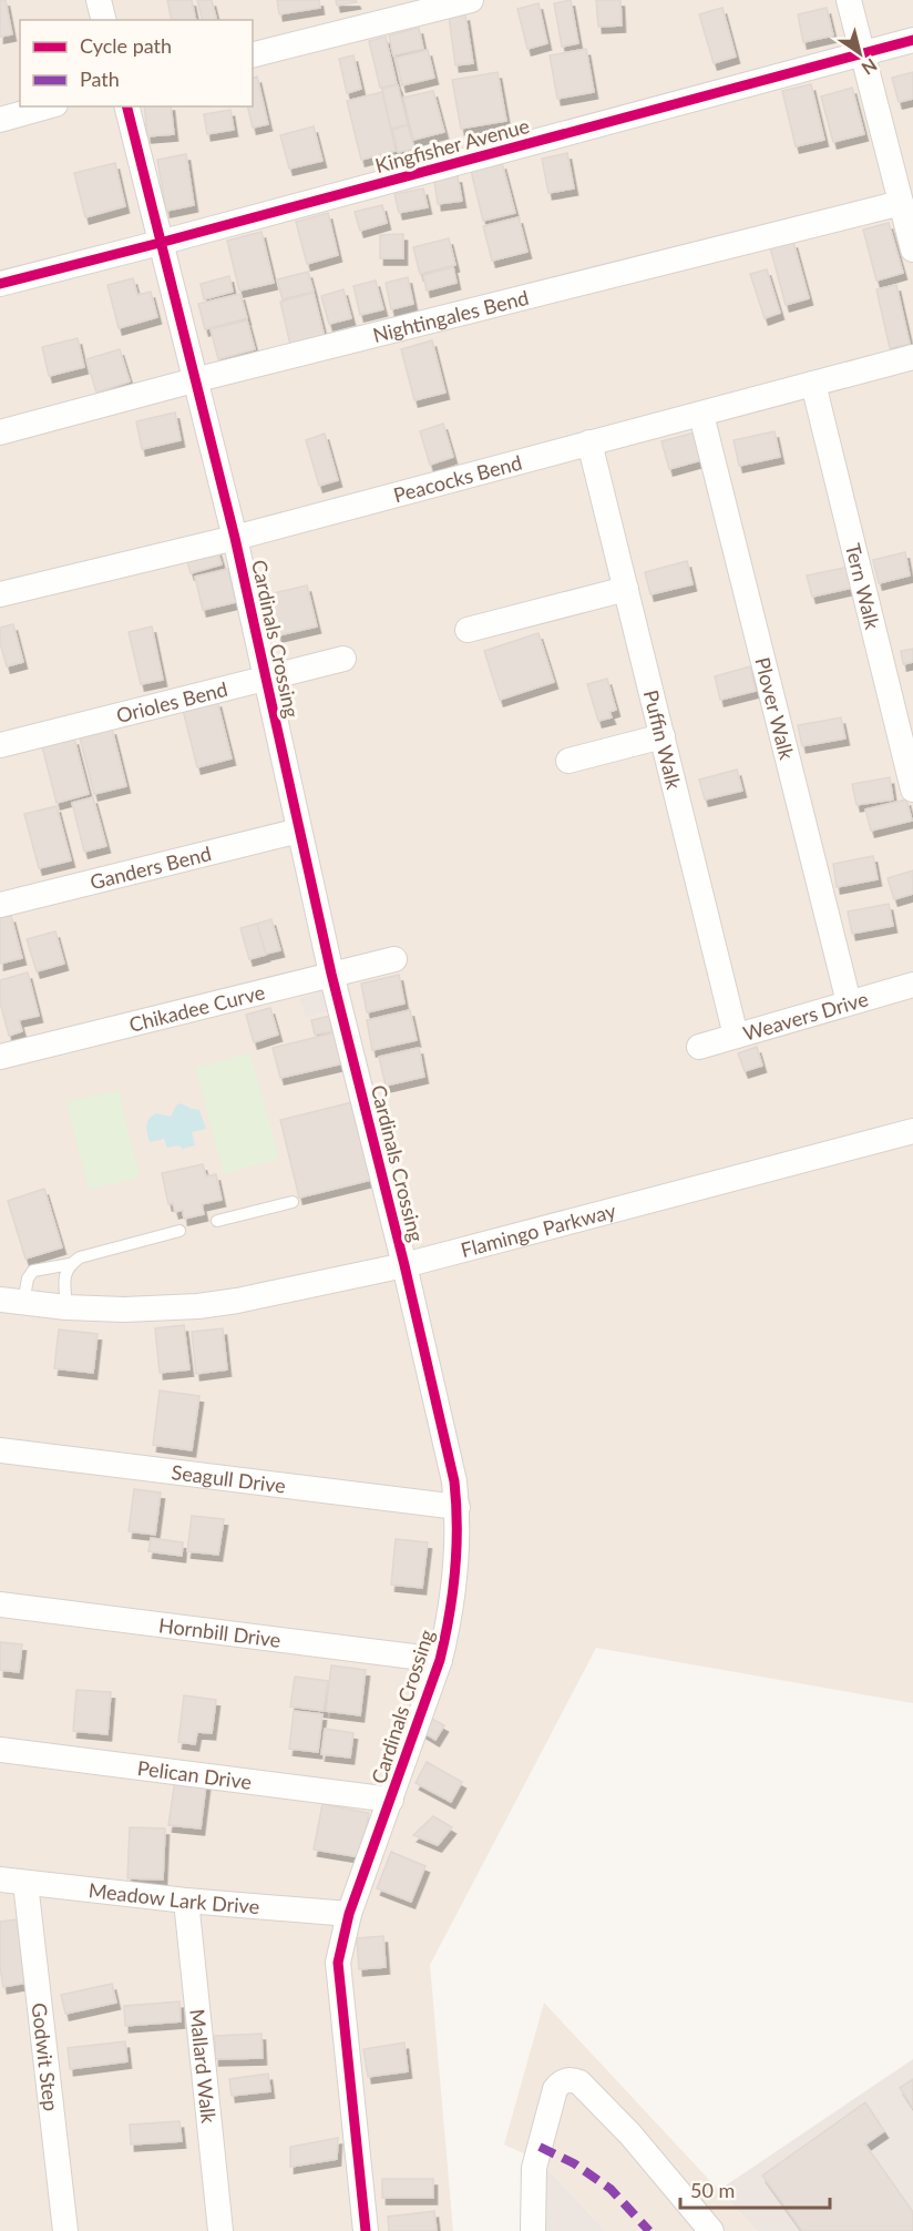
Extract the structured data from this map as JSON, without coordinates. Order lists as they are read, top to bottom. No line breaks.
{"streets":{"street":["Kingfisher Avenue","Nightingales Bend","Peacocks Bend","Tern Walk","Cardinals Crossing","Orioles Bend","Plover Walk","Puffin Walk","Ganders Bend","Chikadee Curve","Weavers Drive","Flamingo Parkway","Seagull Drive","Hornbill Drive","Pelican Drive","Meadow Lark Drive","Godwit Step","Mallard Walk"]},"crossings":[["Kingfisher Avenue","Cardinals Crossing"],["Nightingales Bend","Cardinals Crossing"],["Peacocks Bend","Tern Walk"],["Peacocks Bend","Cardinals Crossing"],["Peacocks Bend","Plover Walk"],["Peacocks Bend","Puffin Walk"],["Cardinals Crossing","Orioles Bend"],["Cardinals Crossing","Ganders Bend"],["Cardinals Crossing","Chikadee Curve"],["Cardinals Crossing","Flamingo Parkway"],["Cardinals Crossing","Seagull Drive"],["Cardinals Crossing","Hornbill Drive"],["Cardinals Crossing","Pelican Drive"],["Cardinals Crossing","Meadow Lark Drive"],["Plover Walk","Weavers Drive"],["Puffin Walk","Weavers Drive"],["Meadow Lark Drive","Godwit Step"],["Meadow Lark Drive","Mallard Walk"]],"legend":["Cycle path","Path"],"scale_bar":"50 m","north":"bottom right"}
